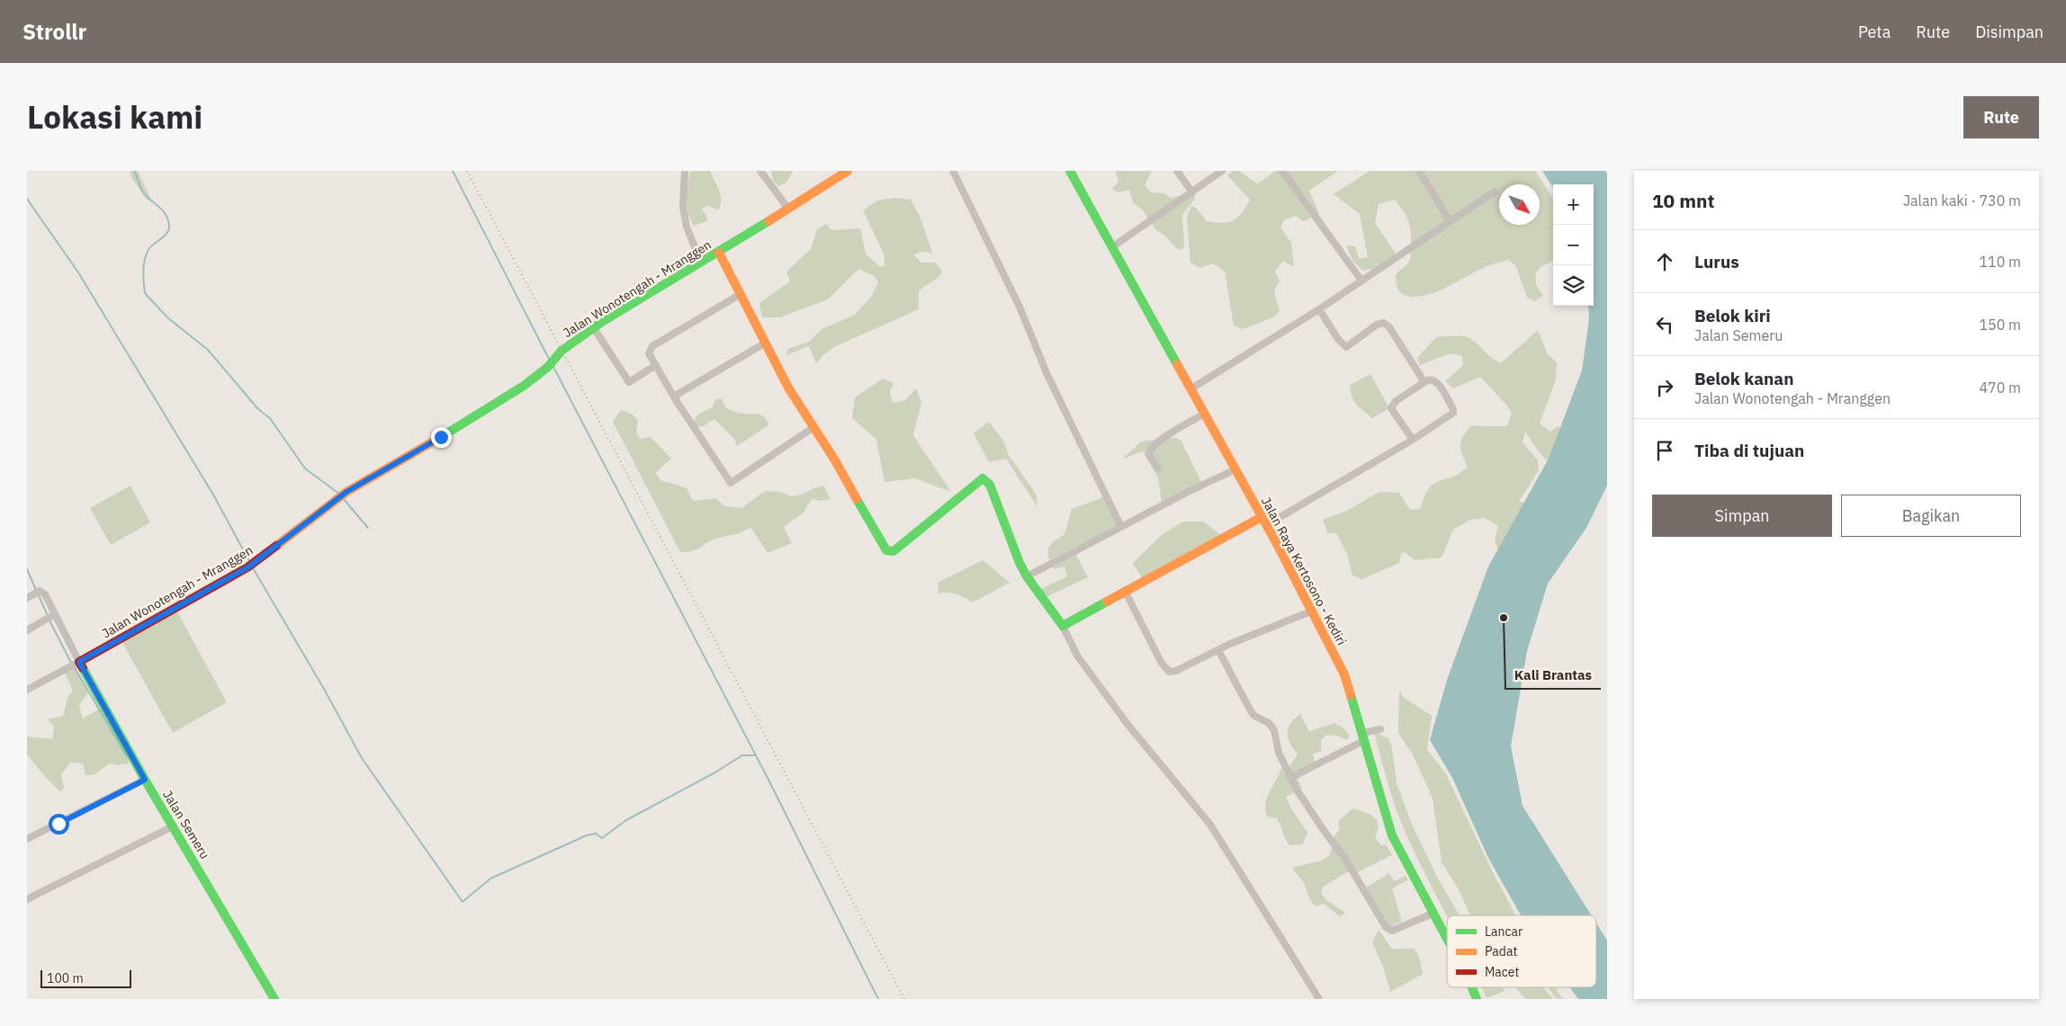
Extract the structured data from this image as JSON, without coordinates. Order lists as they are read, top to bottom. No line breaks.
{"streets":{"main road":["Jalan Wonotengah - Mranggen","Jalan Raya Kertosono - Kediri","Jalan Semeru"]},"crossings":[["Jalan Wonotengah - Mranggen","Jalan Semeru"]],"places":["Kali Brantas"],"legend":["Lancar","Padat","Macet"],"scale_bar":"100 m","north":"bottom right","page":{"header":"Strollr","nav":["Peta","Rute","Disimpan"],"title":"Lokasi kami","buttons":["Rute",["Simpan","Bagikan"]],"heading":["10 mnt","Jalan kaki · 730 m"],"map_buttons":["+","−"],"list":[["Lurus","110 m"],["Belok kiri","Jalan Semeru","150 m"],["Belok kanan","Jalan Wonotengah - Mranggen","470 m"],"Tiba di tujuan"],"scale":"100 m"}}
